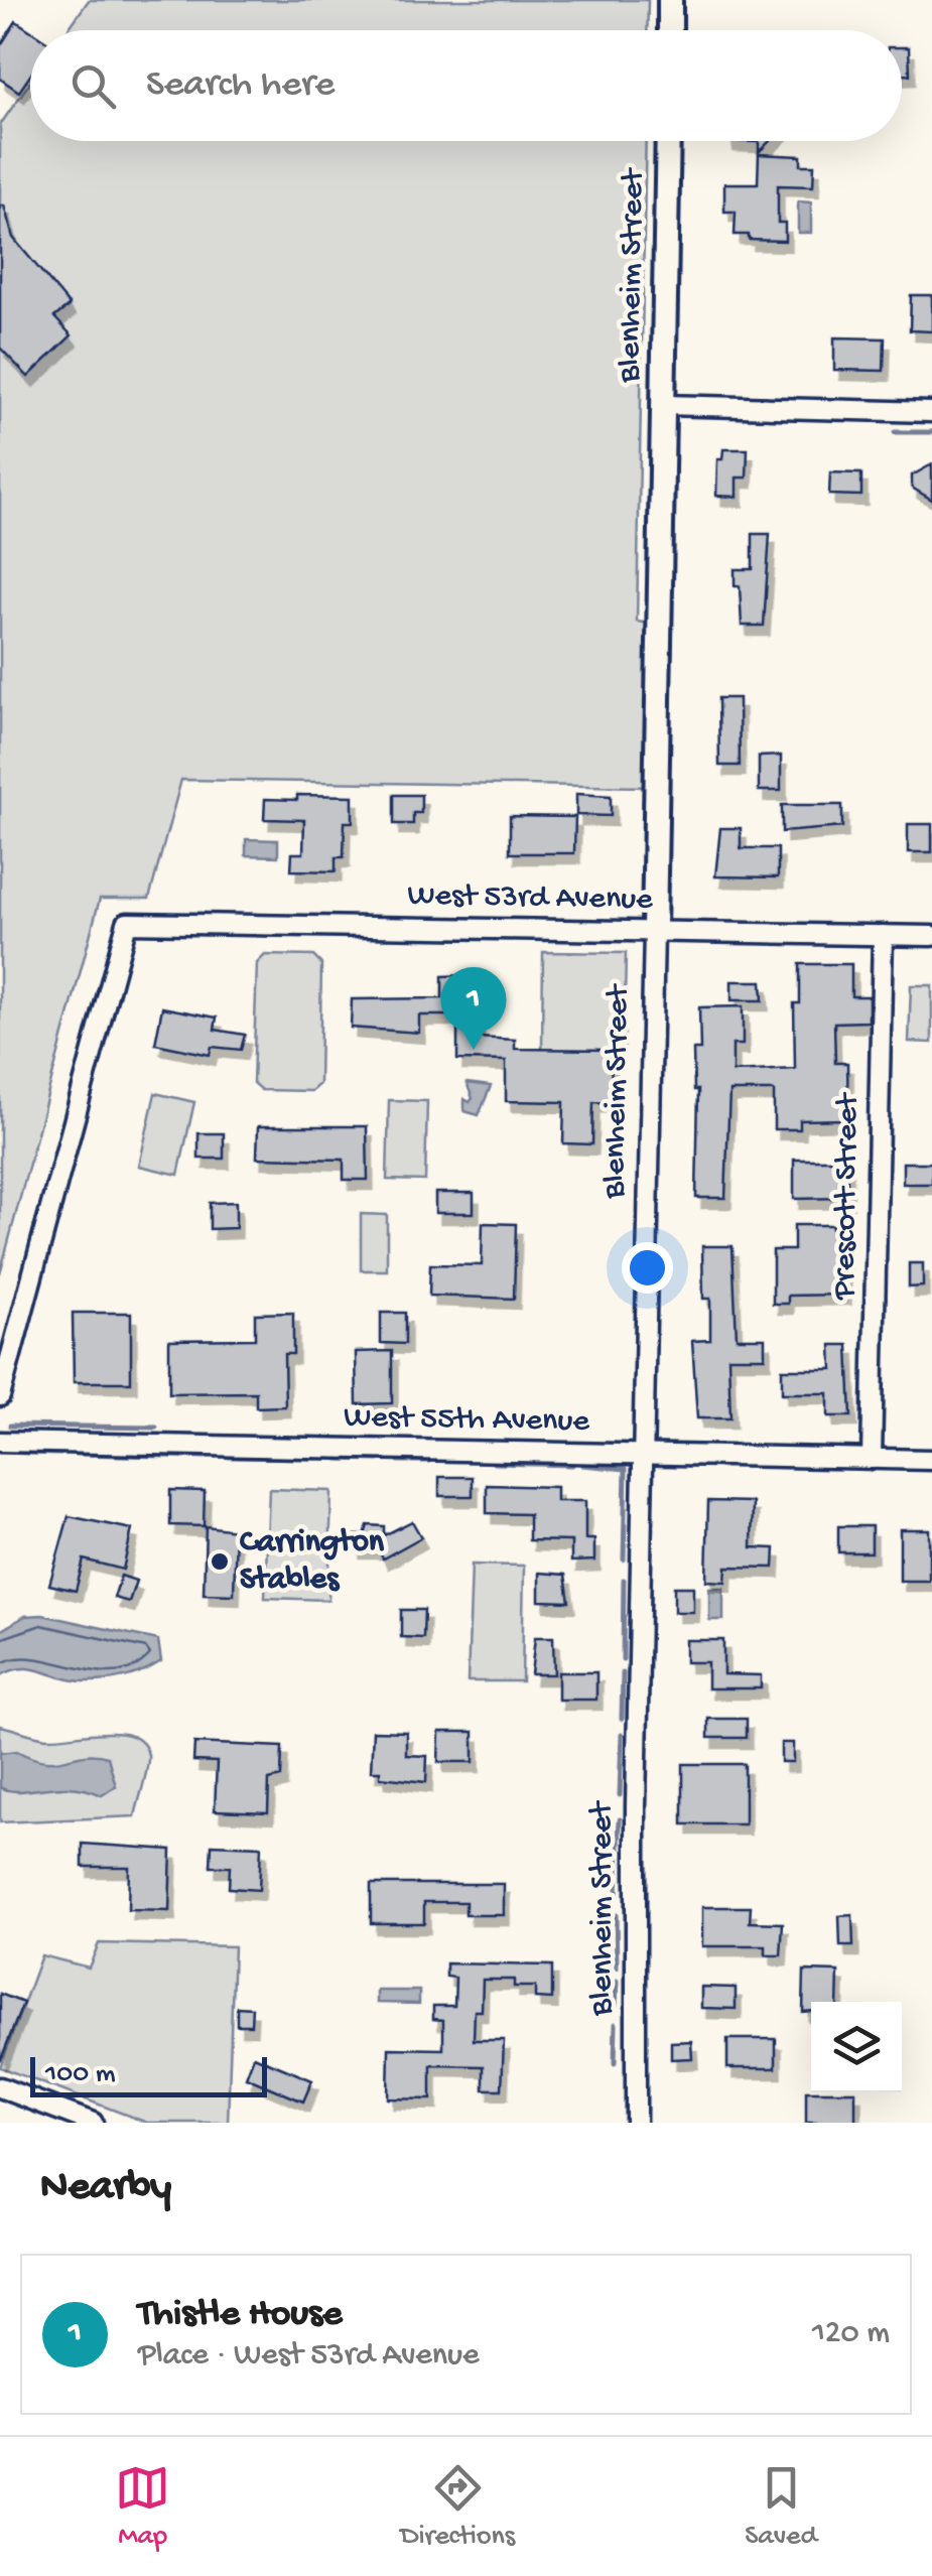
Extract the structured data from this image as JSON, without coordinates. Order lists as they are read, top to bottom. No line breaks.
{"streets":{"street":["Blenheim Street","West 53rd Avenue","Prescott Street","West 55th Avenue"]},"crossings":[["Blenheim Street","West 53rd Avenue"],["Blenheim Street","West 55th Avenue"],["West 53rd Avenue","Prescott Street"],["Prescott Street","West 55th Avenue"]],"places":["Carrington Stables"],"scale_bar":"100 m","page":{"search":"Search here","pins":"1","scale":"100 m","heading":"Nearby","list":[{"mark":"1","name":"Thistle House","note":"Place · West 53rd Avenue","value":"120 m"}],"nav":["Map","Directions","Saved"]}}
